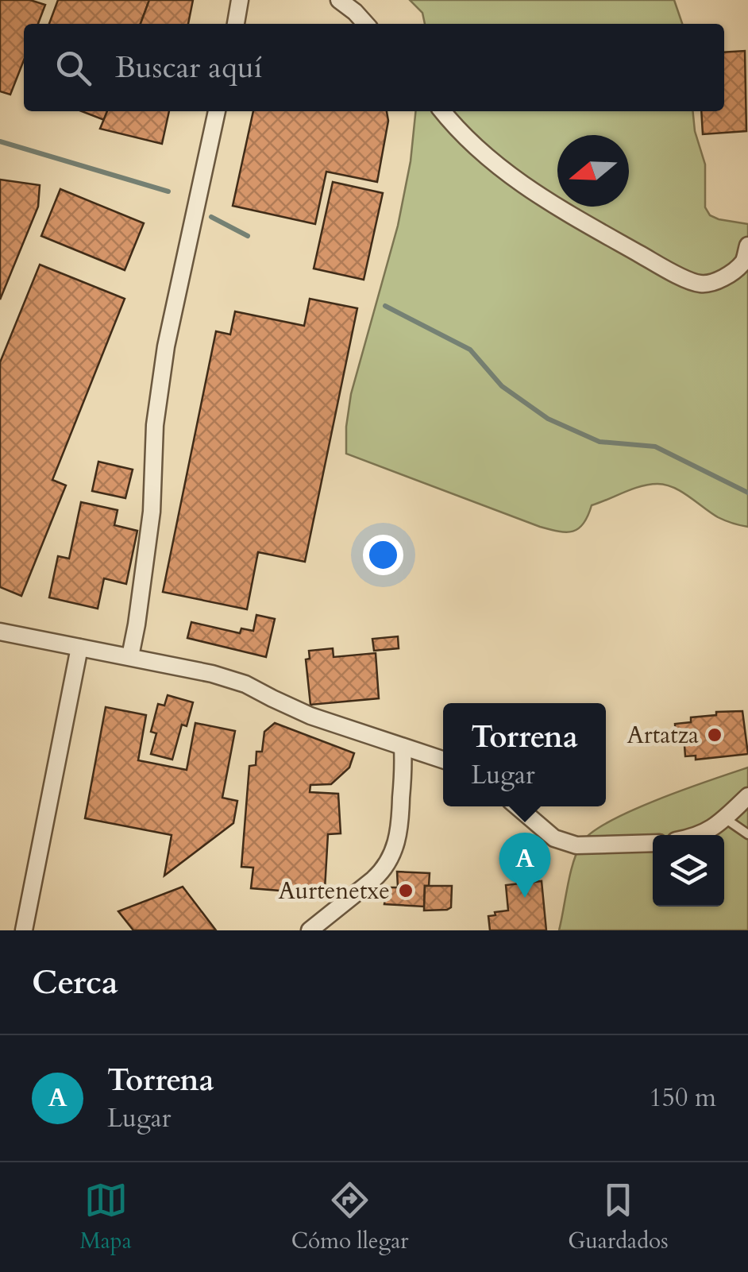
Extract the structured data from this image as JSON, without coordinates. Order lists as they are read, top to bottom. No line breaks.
{"places":["Artatza","Aurtenetxe"],"north":"left","page":{"search":"Buscar aquí","popup":["Torrena","Lugar"],"pins":"A","heading":"Cerca","list":[{"mark":"A","name":"Torrena","note":"Lugar","value":"150 m"}],"nav":["Mapa","Cómo llegar","Guardados"]}}
